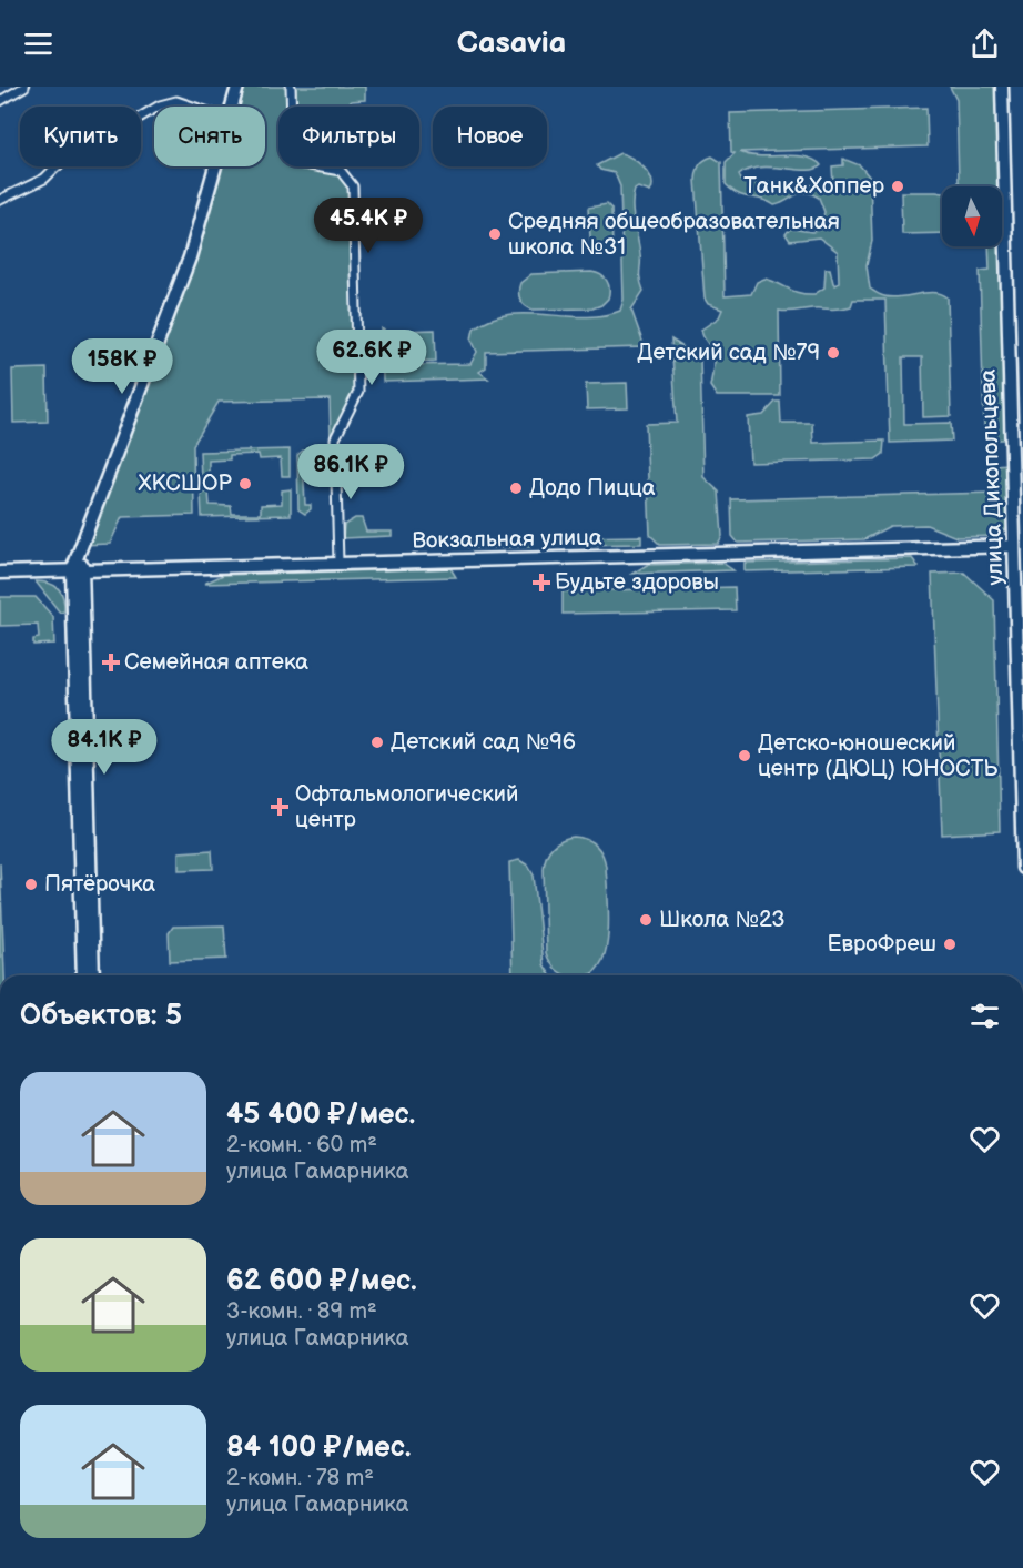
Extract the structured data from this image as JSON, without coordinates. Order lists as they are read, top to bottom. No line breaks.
{"streets":{"street":["улица Дикопольцева","Вокзальная улица"]},"crossings":[["улица Дикопольцева","Вокзальная улица"]],"places":{"other":["Танк&Хоппер","Средняя общеобразовательная школа №31","Детский сад №79","ХКСШОР","Додо Пицца","Детский сад №96","Детско-юношеский центр (ДЮЦ) ЮНОСТЬ","Пятёрочка","Школа №23","ЕвроФреш"],"health":["Будьте здоровы","Семейная аптека","Офтальмологический центр"]},"north":"bottom","page":{"header":"Casavia","chip":["Купить","Снять","Фильтры","Новое"],"price":["45.4K ₽","62.6K ₽","158K ₽","86.1K ₽","84.1K ₽"],"heading":"Объектов: 5","list":[{"name":"45 400 ₽/мес.","note":"2-комн. · 60 m² · улица Гамарника"},{"name":"62 600 ₽/мес.","note":"3-комн. · 89 m² · улица Гамарника"},{"name":"84 100 ₽/мес.","note":"2-комн. · 78 m² · улица Гамарника"}]}}
